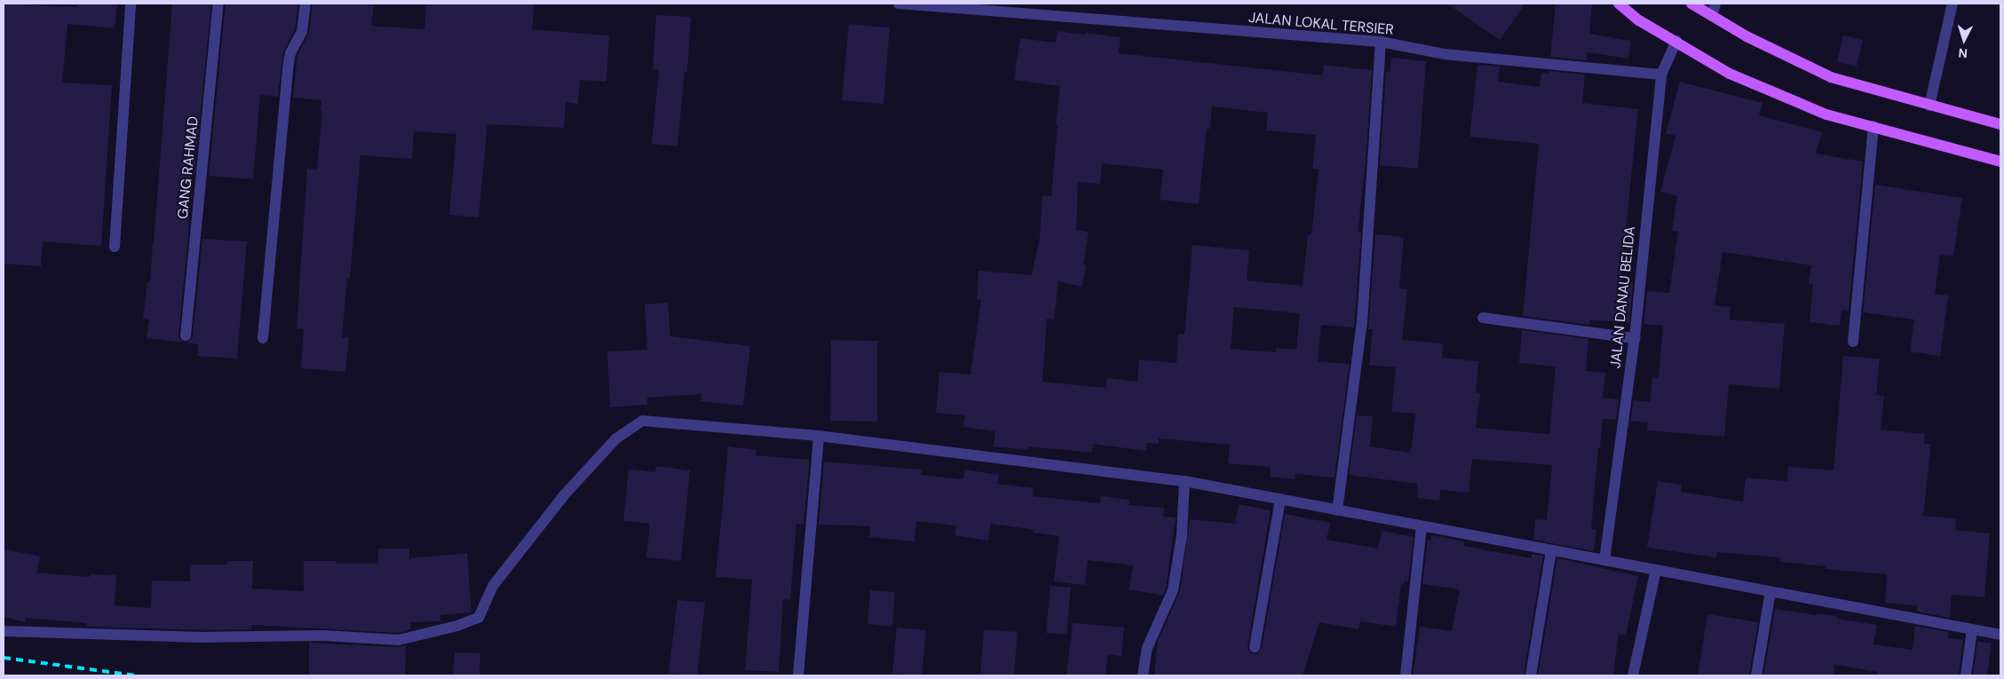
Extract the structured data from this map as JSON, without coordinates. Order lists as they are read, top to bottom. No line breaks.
{"streets":{"street":["JALAN LOKAL TERSIER","GANG RAHMAD","JALAN DANAU BELIDA"]},"crossings":[["JALAN LOKAL TERSIER","JALAN DANAU BELIDA"]],"north":"bottom"}
